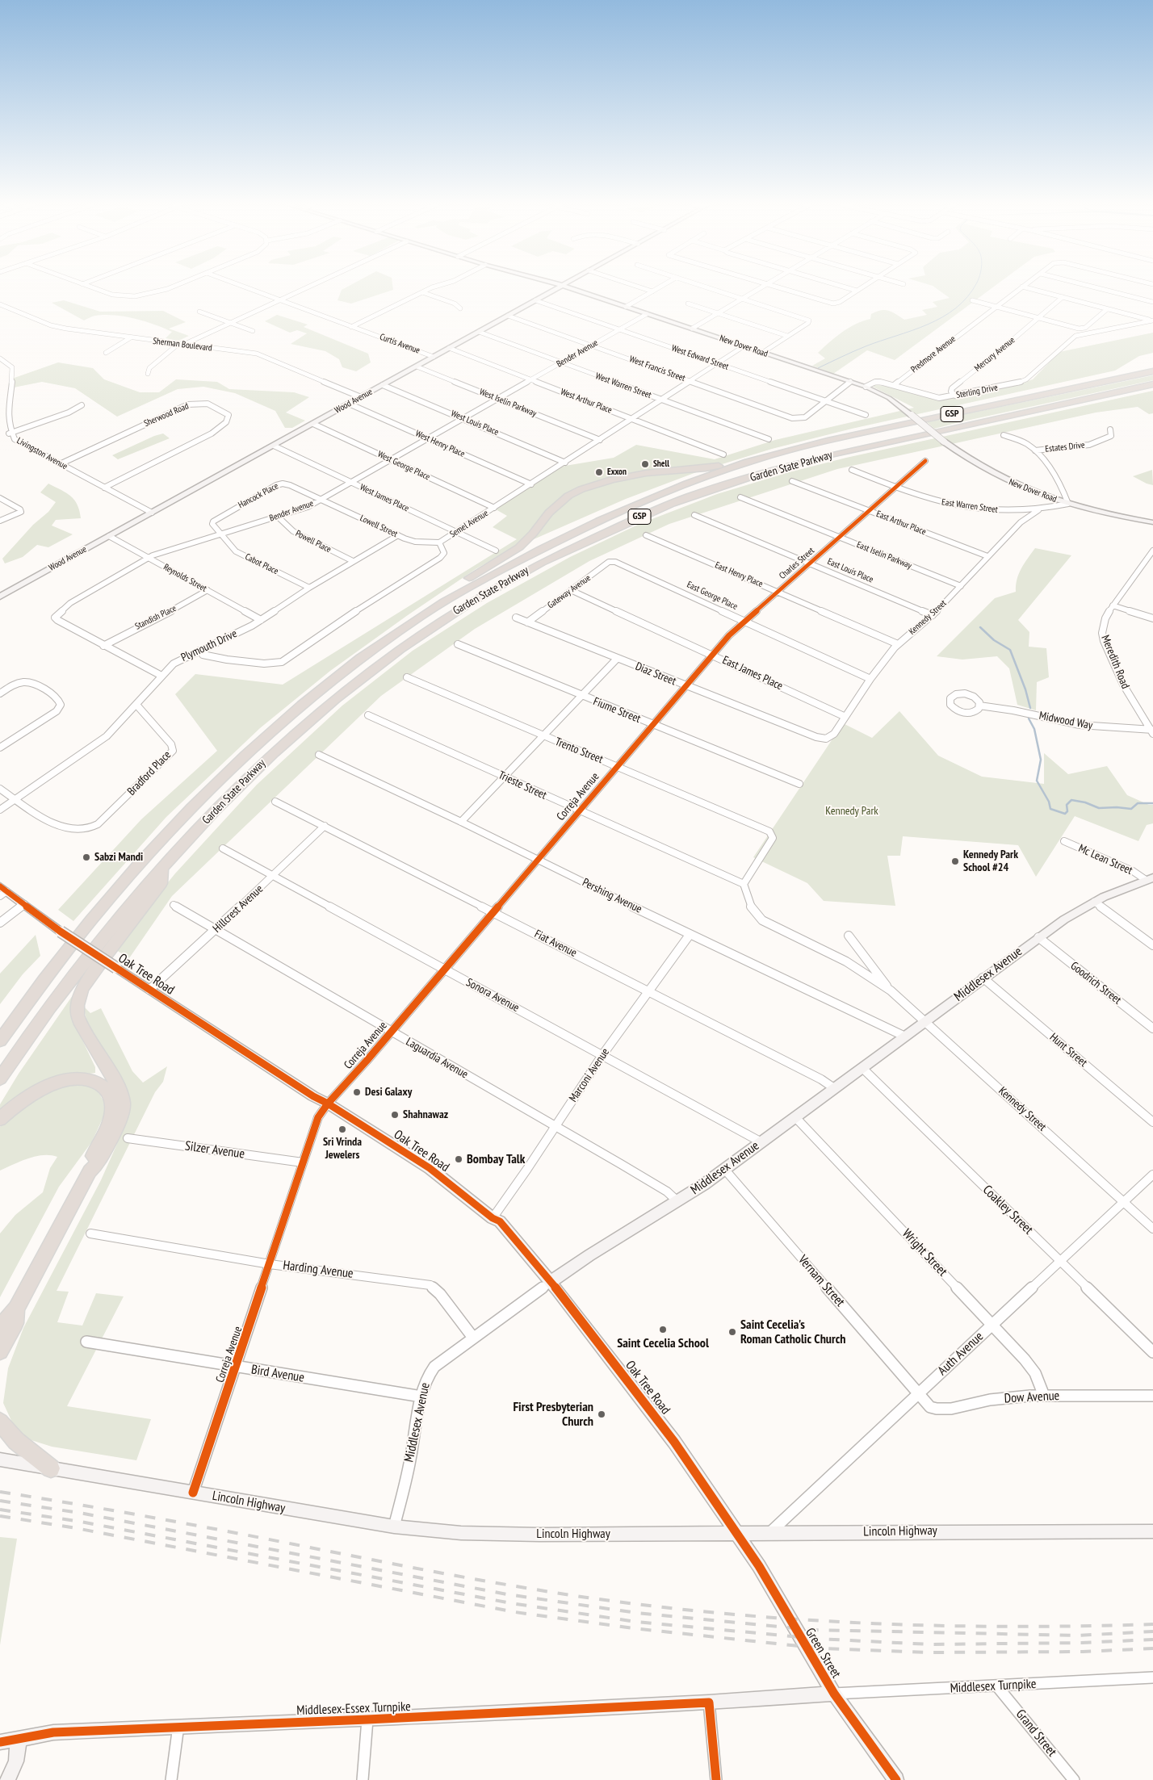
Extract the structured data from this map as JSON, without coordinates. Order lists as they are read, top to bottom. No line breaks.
{"streets":{"highway":["GSP","Garden State Parkway"],"street":["Curtis Avenue","Sherman Boulevard","New Dover Road","Bender Avenue","Predmore Avenue","Mercury Avenue","West Edward Street","West Francis Street","West Warren Street","Sterling Drive","Wood Avenue","West Arthur Place","West Iselin Parkway","Sherwood Road","West Louis Place","West Henry Place","Estates Drive","Livingston Avenue","West George Place","Hancock Place","West James Place","East Warren Street","East Arthur Place","Semel Avenue","Lowell Street","Powell Place","East Iselin Parkway","Charles Street","Cabot Place","East Louis Place","East Henry Place","Reynolds Street","Gateway Avenue","East George Place","Standish Place","Kennedy Street","Plymouth Drive","Meredith Road","East James Place","Diaz Street","Fiume Street","Midwood Way","Trento Street","Bradford Place","Trieste Street","Correja Avenue","Mc Lean Street","Pershing Avenue","Hillcrest Avenue","Fiat Avenue","Oak Tree Road","Middlesex Avenue","Goodrich Street","Sonora Avenue","Hunt Street","Laguardia Avenue","Marconi Avenue","Silzer Avenue","Coakley Street","Wright Street","Harding Avenue","Vernam Street","Auth Avenue","Bird Avenue","Dow Avenue","Lincoln Highway","Green Street","Middlesex Turnpike","Middlesex-Essex Turnpike","Grand Street"]},"crossings":[["Curtis Avenue","Wood Avenue"],["Sherman Boulevard","Wood Avenue"],["New Dover Road","Bender Avenue"],["New Dover Road","Sterling Drive"],["New Dover Road","East Warren Street"],["New Dover Road","Semel Avenue"],["Bender Avenue","West Edward Street"],["Bender Avenue","West Francis Street"],["Bender Avenue","West Warren Street"],["Bender Avenue","West Arthur Place"],["Bender Avenue","West Iselin Parkway"],["Bender Avenue","West Louis Place"],["Bender Avenue","West Henry Place"],["Bender Avenue","West George Place"],["Bender Avenue","Hancock Place"],["Bender Avenue","West James Place"],["Bender Avenue","Lowell Street"],["Bender Avenue","Powell Place"],["Bender Avenue","Cabot Place"],["Bender Avenue","Reynolds Street"],["Bender Avenue","Standish Place"],["Bender Avenue","Plymouth Drive"],["Predmore Avenue","Sterling Drive"],["Mercury Avenue","Sterling Drive"],["West Edward Street","West Francis Street"],["West Edward Street","Wood Avenue"],["West Edward Street","Semel Avenue"],["West Francis Street","Wood Avenue"],["West Francis Street","Semel Avenue"],["West Warren Street","Wood Avenue"],["West Warren Street","Semel Avenue"],["Wood Avenue","West Arthur Place"],["Wood Avenue","West Iselin Parkway"],["Wood Avenue","West Louis Place"],["Wood Avenue","West Henry Place"],["Wood Avenue","Livingston Avenue"],["Wood Avenue","West George Place"],["Wood Avenue","West James Place"],["Wood Avenue","Reynolds Street"],["West Arthur Place","Semel Avenue"],["West Iselin Parkway","Semel Avenue"],["Sherwood Road","Livingston Avenue"],["West Louis Place","Semel Avenue"],["West Henry Place","Semel Avenue"],["West George Place","Semel Avenue"],["Hancock Place","Lowell Street"],["Hancock Place","Cabot Place"],["West James Place","Semel Avenue"],["East Warren Street","Charles Street"],["East Warren Street","Kennedy Street"],["East Arthur Place","Charles Street"],["East Arthur Place","Kennedy Street"],["Semel Avenue","Lowell Street"],["Semel Avenue","Plymouth Drive"],["Lowell Street","Plymouth Drive"],["Powell Place","Plymouth Drive"],["East Iselin Parkway","Charles Street"],["East Iselin Parkway","Kennedy Street"],["Charles Street","East Louis Place"],["Charles Street","East Henry Place"],["Charles Street","East George Place"],["Charles Street","East James Place"],["Charles Street","Diaz Street"],["Charles Street","Correja Avenue"],["Cabot Place","Plymouth Drive"],["East Louis Place","Kennedy Street"],["East Henry Place","Kennedy Street"],["Reynolds Street","Standish Place"],["Reynolds Street","Plymouth Drive"],["Gateway Avenue","East George Place"],["Gateway Avenue","East James Place"],["Gateway Avenue","Diaz Street"],["East George Place","Kennedy Street"],["Kennedy Street","East James Place"],["Kennedy Street","Diaz Street"],["Kennedy Street","Trento Street"],["Kennedy Street","Trieste Street"],["Kennedy Street","Middlesex Avenue"],["Kennedy Street","Auth Avenue"],["Plymouth Drive","Bradford Place"],["Meredith Road","Midwood Way"],["Diaz Street","Correja Avenue"],["Fiume Street","Correja Avenue"],["Trento Street","Trieste Street"],["Trento Street","Correja Avenue"],["Trieste Street","Correja Avenue"],["Correja Avenue","Pershing Avenue"],["Correja Avenue","Fiat Avenue"],["Correja Avenue","Oak Tree Road"],["Correja Avenue","Sonora Avenue"],["Correja Avenue","Laguardia Avenue"],["Correja Avenue","Silzer Avenue"],["Correja Avenue","Harding Avenue"],["Correja Avenue","Bird Avenue"],["Correja Avenue","Lincoln Highway"],["Mc Lean Street","Middlesex Avenue"],["Pershing Avenue","Middlesex Avenue"],["Pershing Avenue","Marconi Avenue"],["Hillcrest Avenue","Fiat Avenue"],["Hillcrest Avenue","Oak Tree Road"],["Hillcrest Avenue","Sonora Avenue"],["Hillcrest Avenue","Laguardia Avenue"],["Fiat Avenue","Middlesex Avenue"],["Fiat Avenue","Marconi Avenue"],["Oak Tree Road","Middlesex Avenue"],["Oak Tree Road","Marconi Avenue"],["Oak Tree Road","Lincoln Highway"],["Oak Tree Road","Green Street"],["Middlesex Avenue","Goodrich Street"],["Middlesex Avenue","Sonora Avenue"],["Middlesex Avenue","Hunt Street"],["Middlesex Avenue","Laguardia Avenue"],["Middlesex Avenue","Coakley Street"],["Middlesex Avenue","Wright Street"],["Middlesex Avenue","Harding Avenue"],["Middlesex Avenue","Vernam Street"],["Middlesex Avenue","Bird Avenue"],["Middlesex Avenue","Lincoln Highway"],["Sonora Avenue","Marconi Avenue"],["Laguardia Avenue","Marconi Avenue"],["Coakley Street","Auth Avenue"],["Wright Street","Auth Avenue"],["Wright Street","Dow Avenue"],["Vernam Street","Auth Avenue"],["Vernam Street","Dow Avenue"],["Auth Avenue","Dow Avenue"],["Auth Avenue","Lincoln Highway"],["Lincoln Highway","Green Street"],["Green Street","Middlesex Turnpike"],["Green Street","Middlesex-Essex Turnpike"],["Middlesex Turnpike","Middlesex-Essex Turnpike"],["Middlesex Turnpike","Grand Street"]],"parks":["Kennedy Park"],"places":["Shell","Exxon","Sabzi Mandi","Kennedy Park School #24","Desi Galaxy","Shahnawaz","Sri Vrinda Jewelers","Bombay Talk","Saint Cecelia School","Saint Cecelia's Roman Catholic Church","First Presbyterian Church"]}
